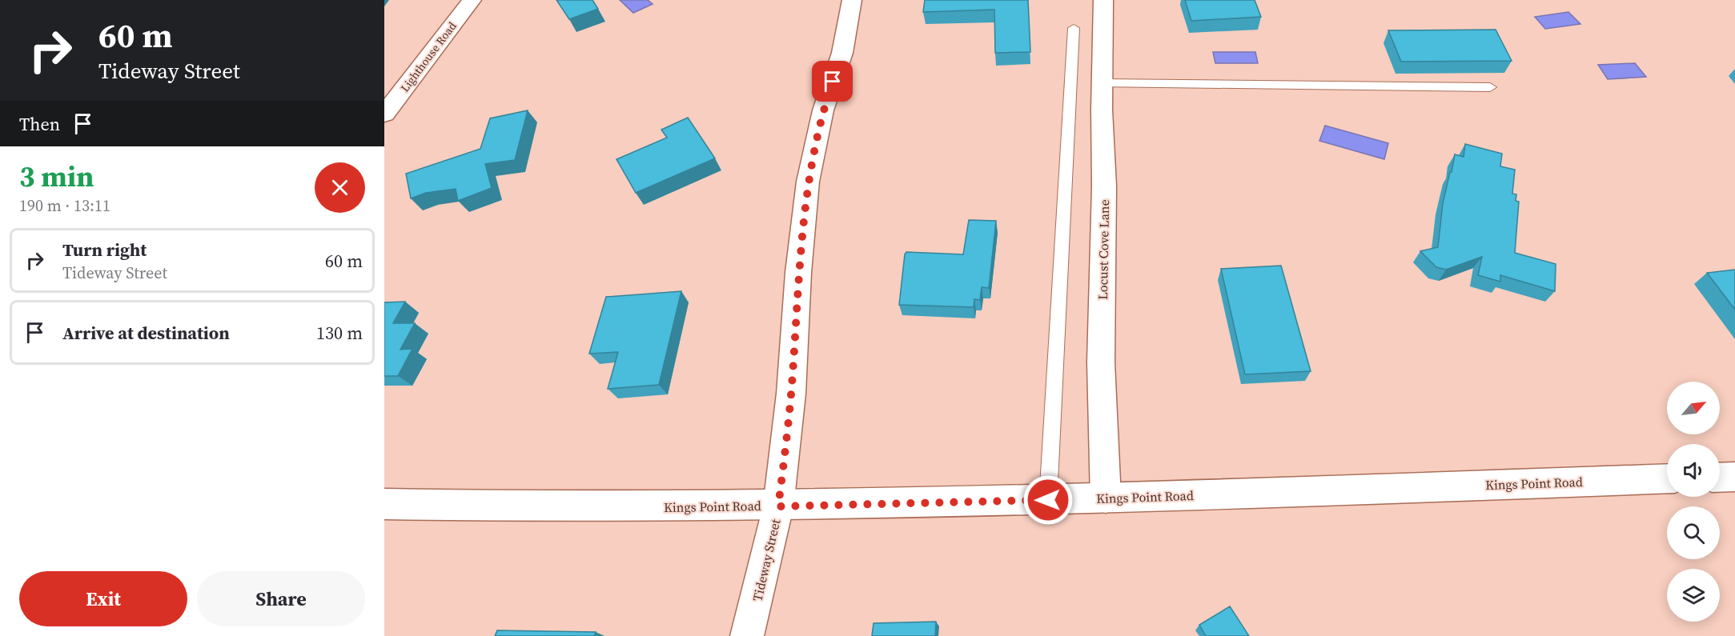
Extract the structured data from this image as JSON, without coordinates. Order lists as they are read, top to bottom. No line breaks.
{"streets":{"street":["Lighthouse Road","Locust Cove Lane","Kings Point Road","Tideway Street"]},"crossings":[["Locust Cove Lane","Kings Point Road"],["Kings Point Road","Tideway Street"]],"north":"top right","page":{"turn":["60 m","Tideway Street"],"then":"Then","heading":["3 min","190 m · 13:11"],"list":[{"name":"Turn right","note":"Tideway Street","value":"60 m"},{"name":"Arrive at destination","value":"130 m"}],"buttons":["Exit","Share"]}}
